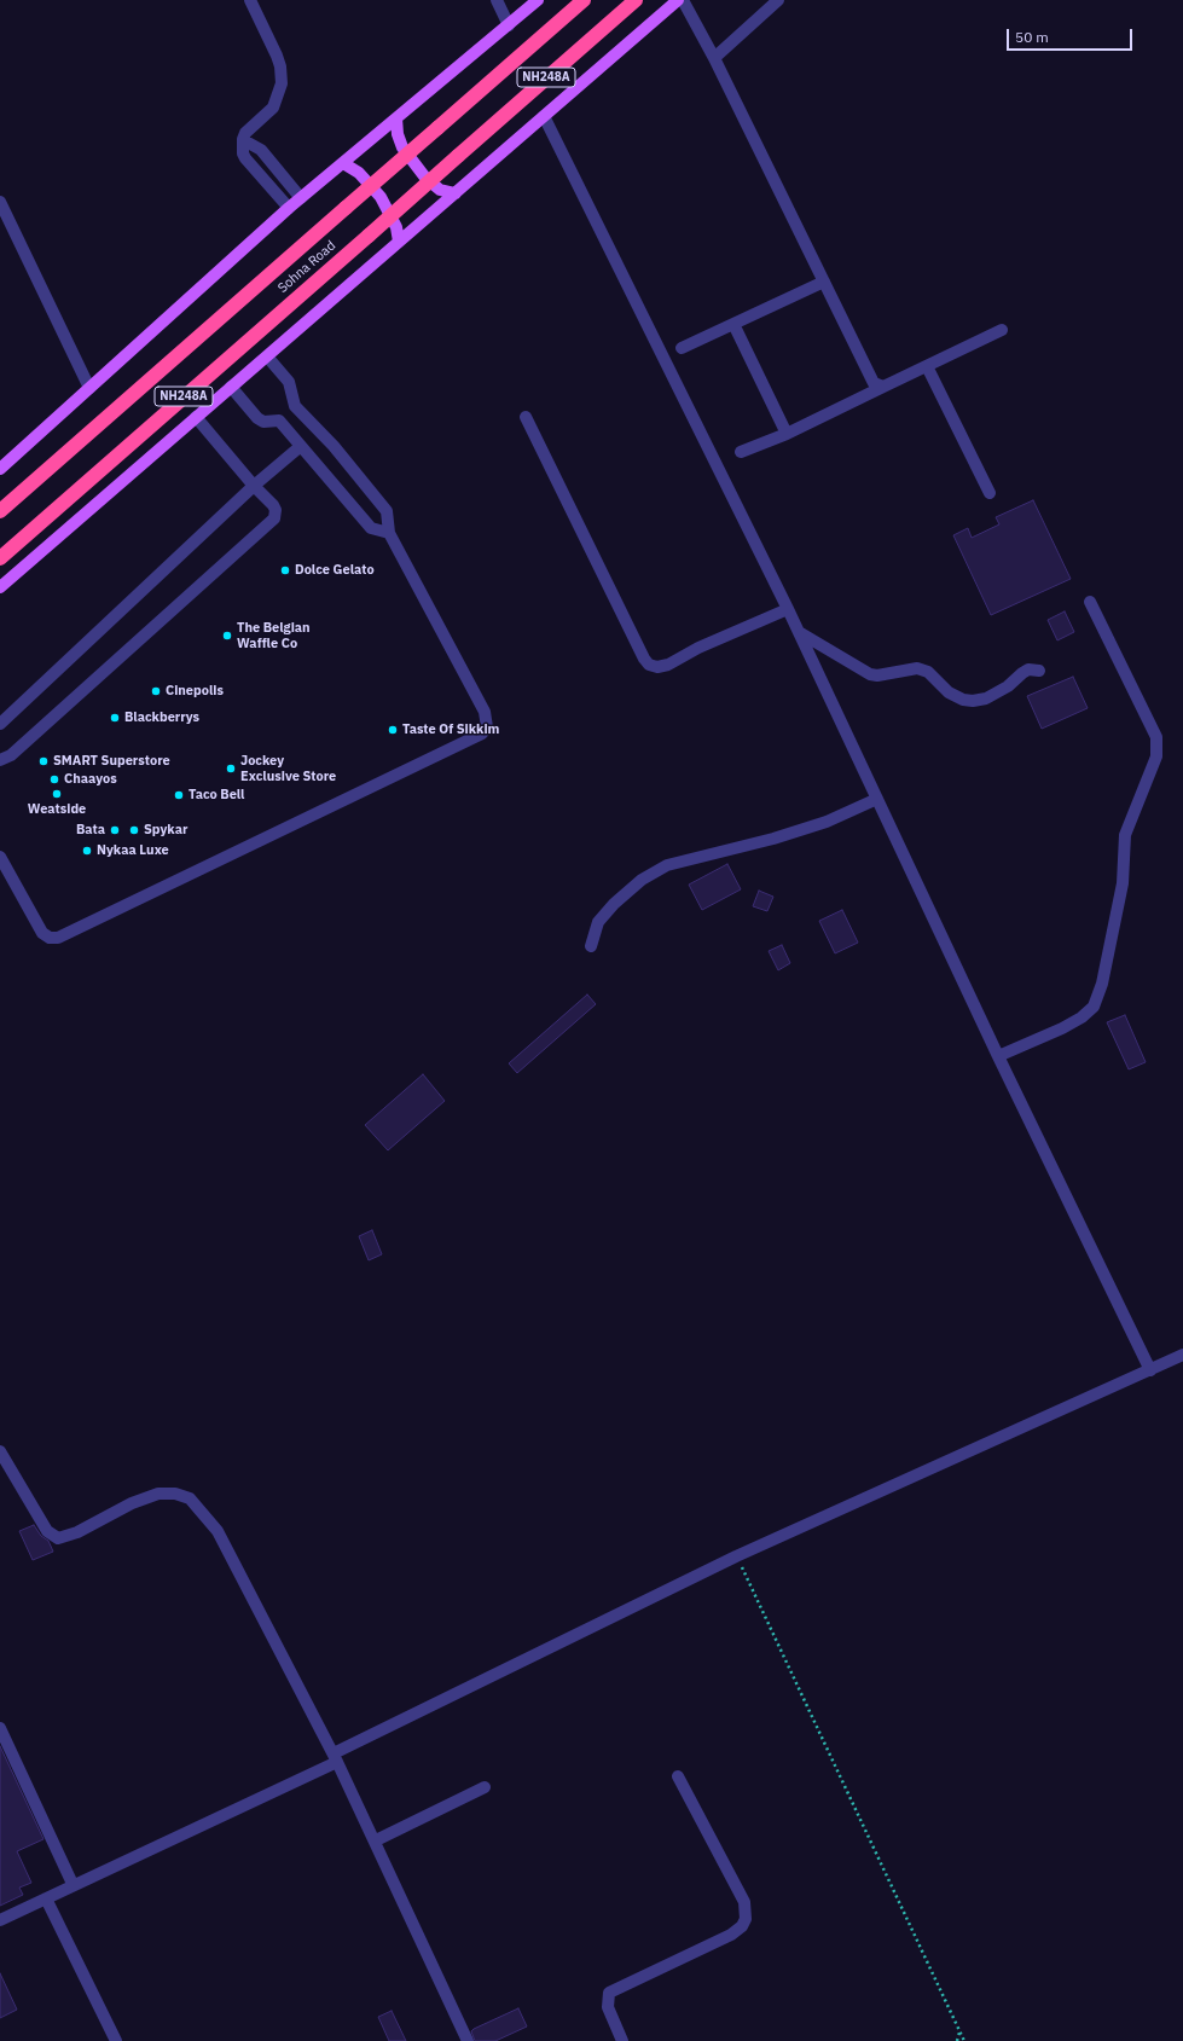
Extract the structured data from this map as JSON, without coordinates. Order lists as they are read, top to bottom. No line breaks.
{"streets":{"highway":["NH248A","Sohna Road"]},"places":["Dolce Gelato","The Belgian Waffle Co","Cinepolis","Blackberrys","Taste Of Sikkim","SMART Superstore","Jockey Exclusive Store","Chaayos","Weatside","Taco Bell","Bata","Spykar","Nykaa Luxe"],"scale_bar":"50 m"}
